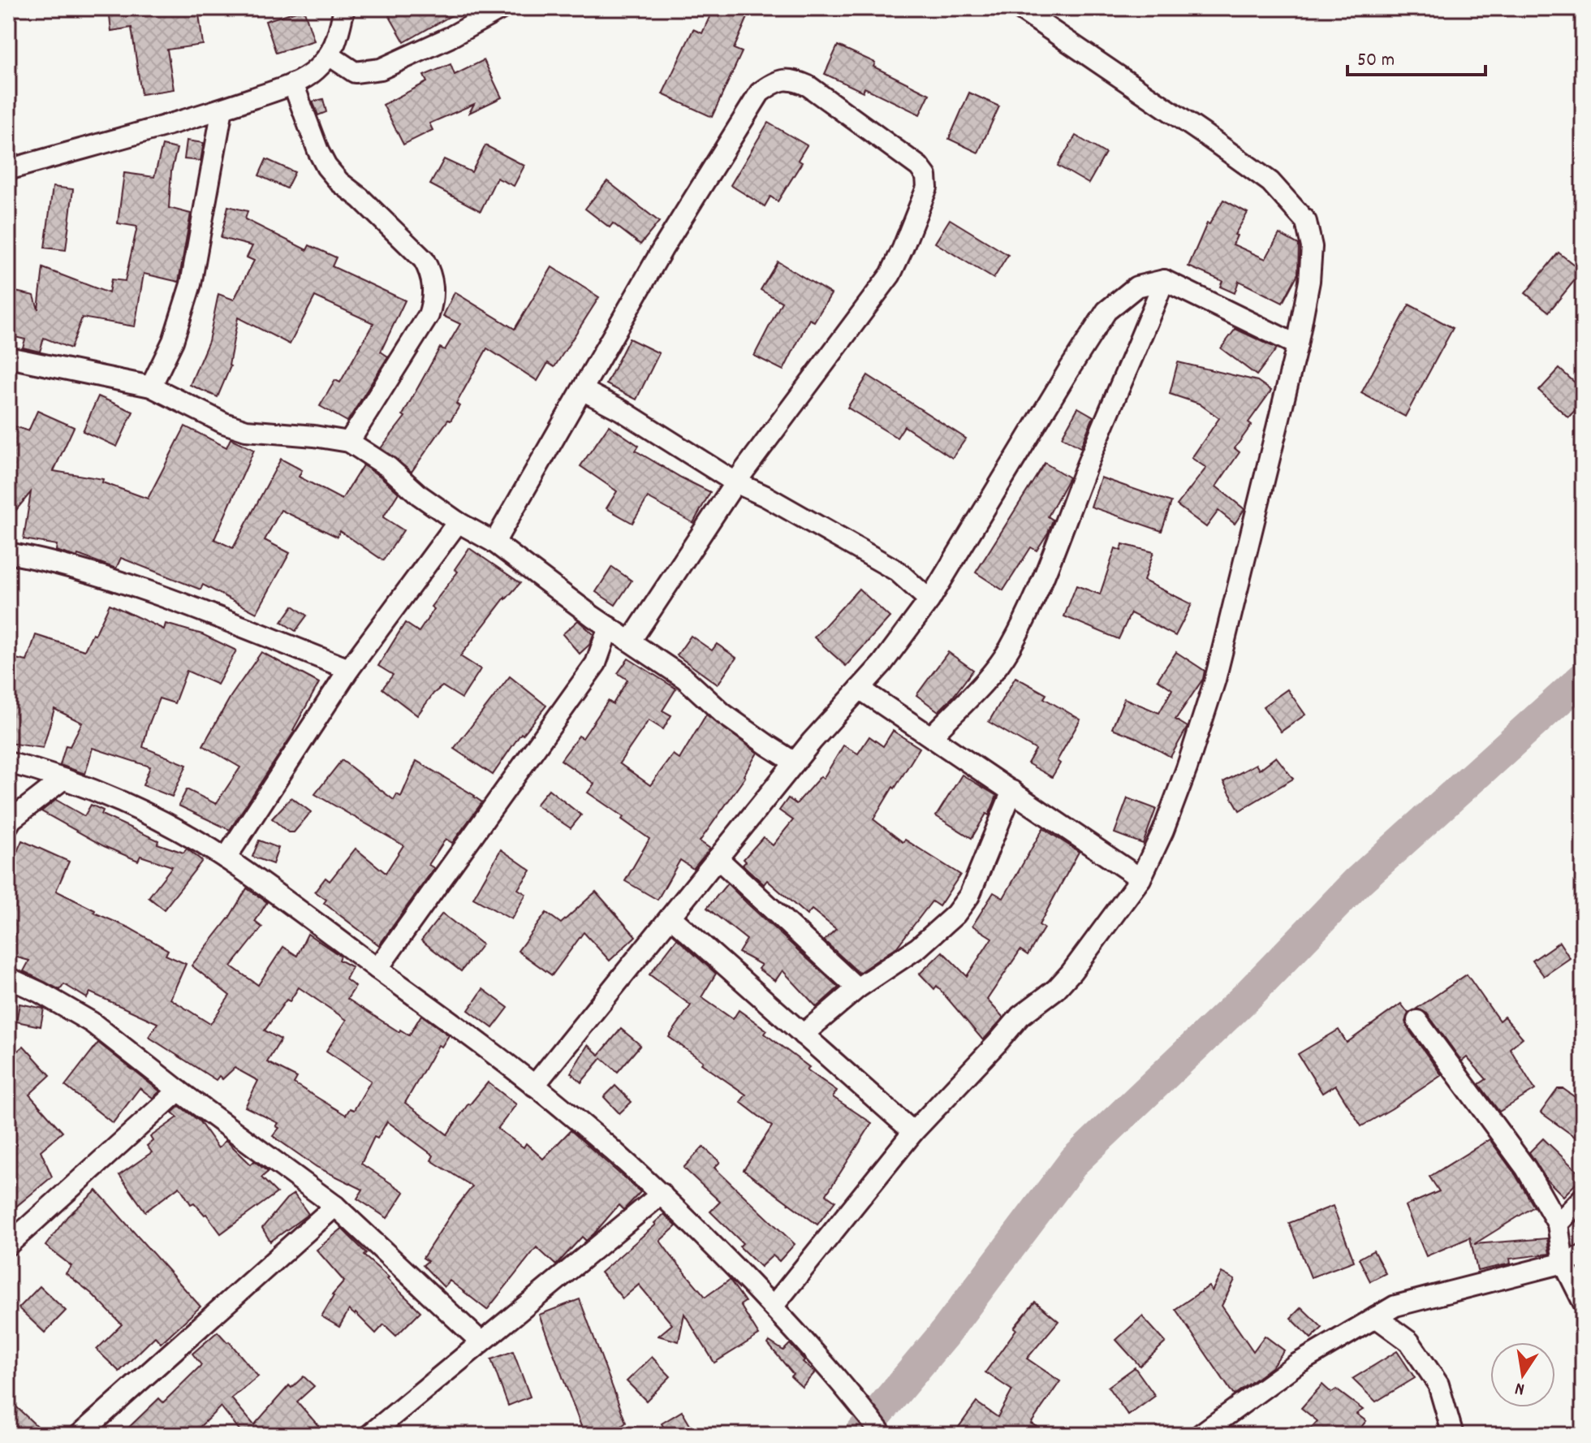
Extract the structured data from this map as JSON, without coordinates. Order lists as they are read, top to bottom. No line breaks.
{"scale_bar":"50 m","north":"bottom"}
